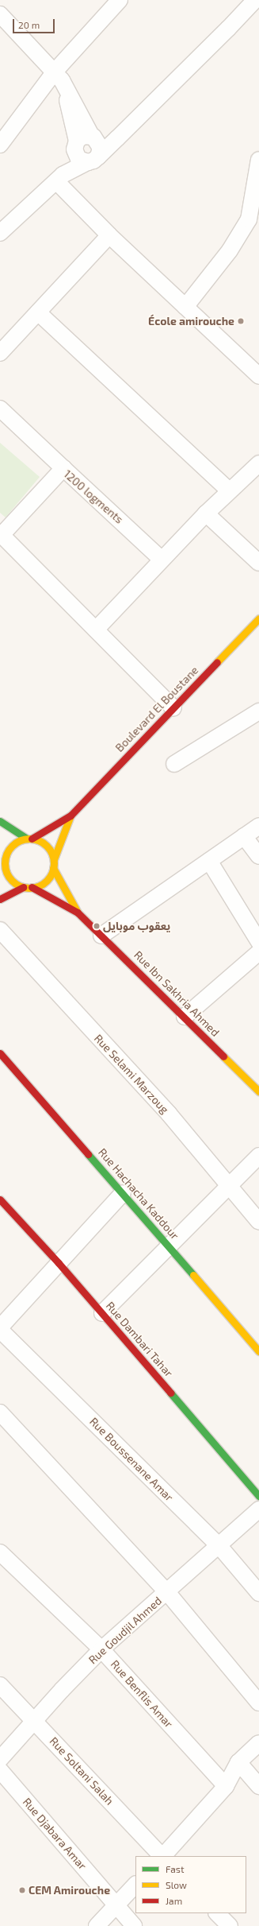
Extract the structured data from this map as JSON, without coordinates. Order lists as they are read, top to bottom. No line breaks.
{"streets":{"main road":["Boulevard El Boustane","Rue Ibn Sakhria Ahmed","Rue Hachacha Kaddour","Rue Dambari Tahar"],"street":["1200 logments","Rue Selami Marzoug","Rue Boussenane Amar","Rue Goudjil Ahmed","Rue Benflis Amar","Rue Soltani Salah","Rue Djabara Amar"]},"crossings":[["Rue Boussenane Amar","Rue Goudjil Ahmed"],["Rue Goudjil Ahmed","Rue Benflis Amar"],["Rue Goudjil Ahmed","Rue Soltani Salah"]],"places":["École amirouche","يعقوب موبايل","CEM Amirouche"],"legend":["Fast","Slow","Jam"],"scale_bar":"20 m"}
